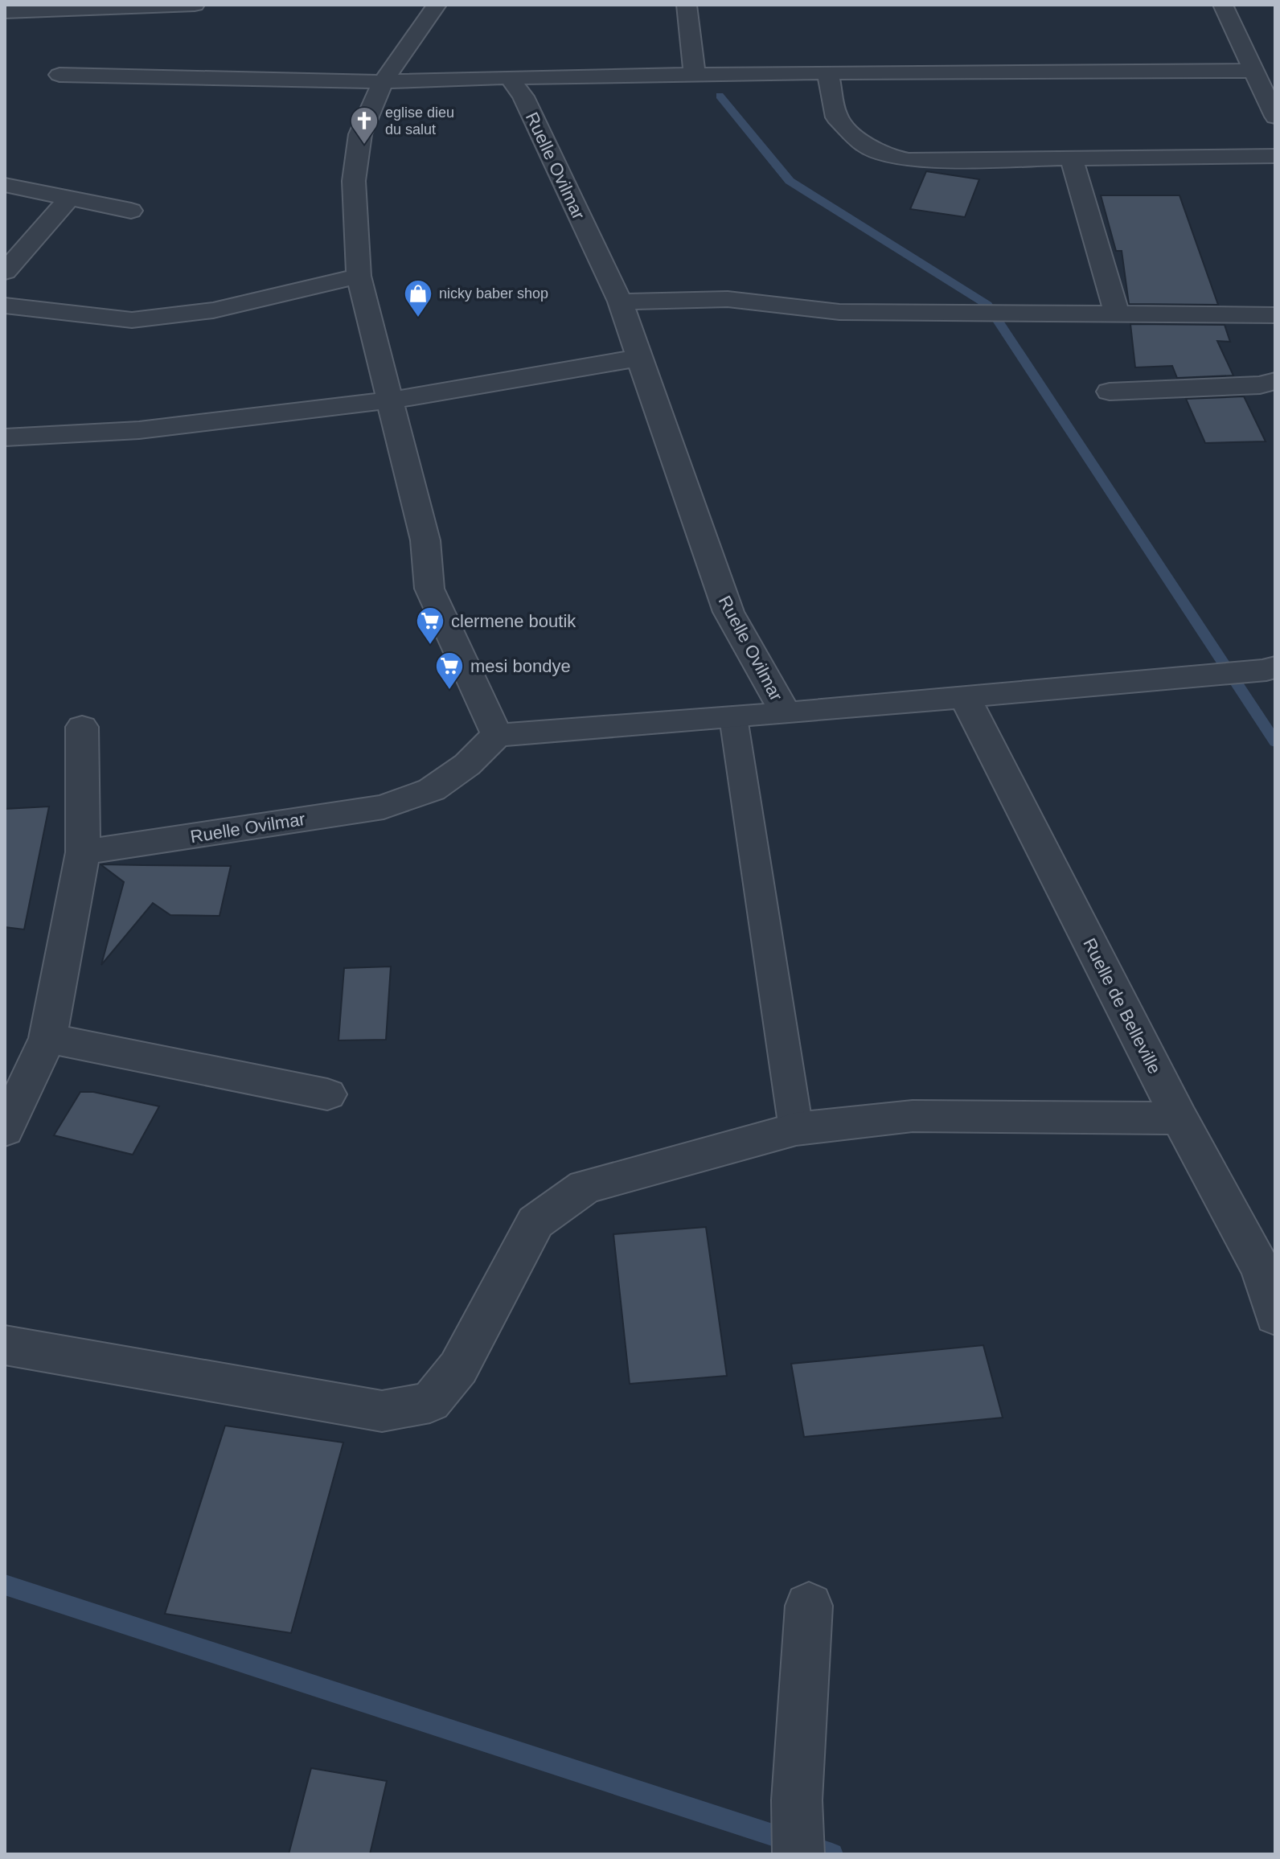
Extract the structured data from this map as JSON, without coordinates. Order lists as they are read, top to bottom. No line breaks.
{"streets":{"street":["Ruelle Ovilmar","Ruelle de Belleville"]},"places":{"church":["eglise dieu du salut"],"shop":["nicky baber shop"],"supermarket":["clermene boutik","mesi bondye"]}}
